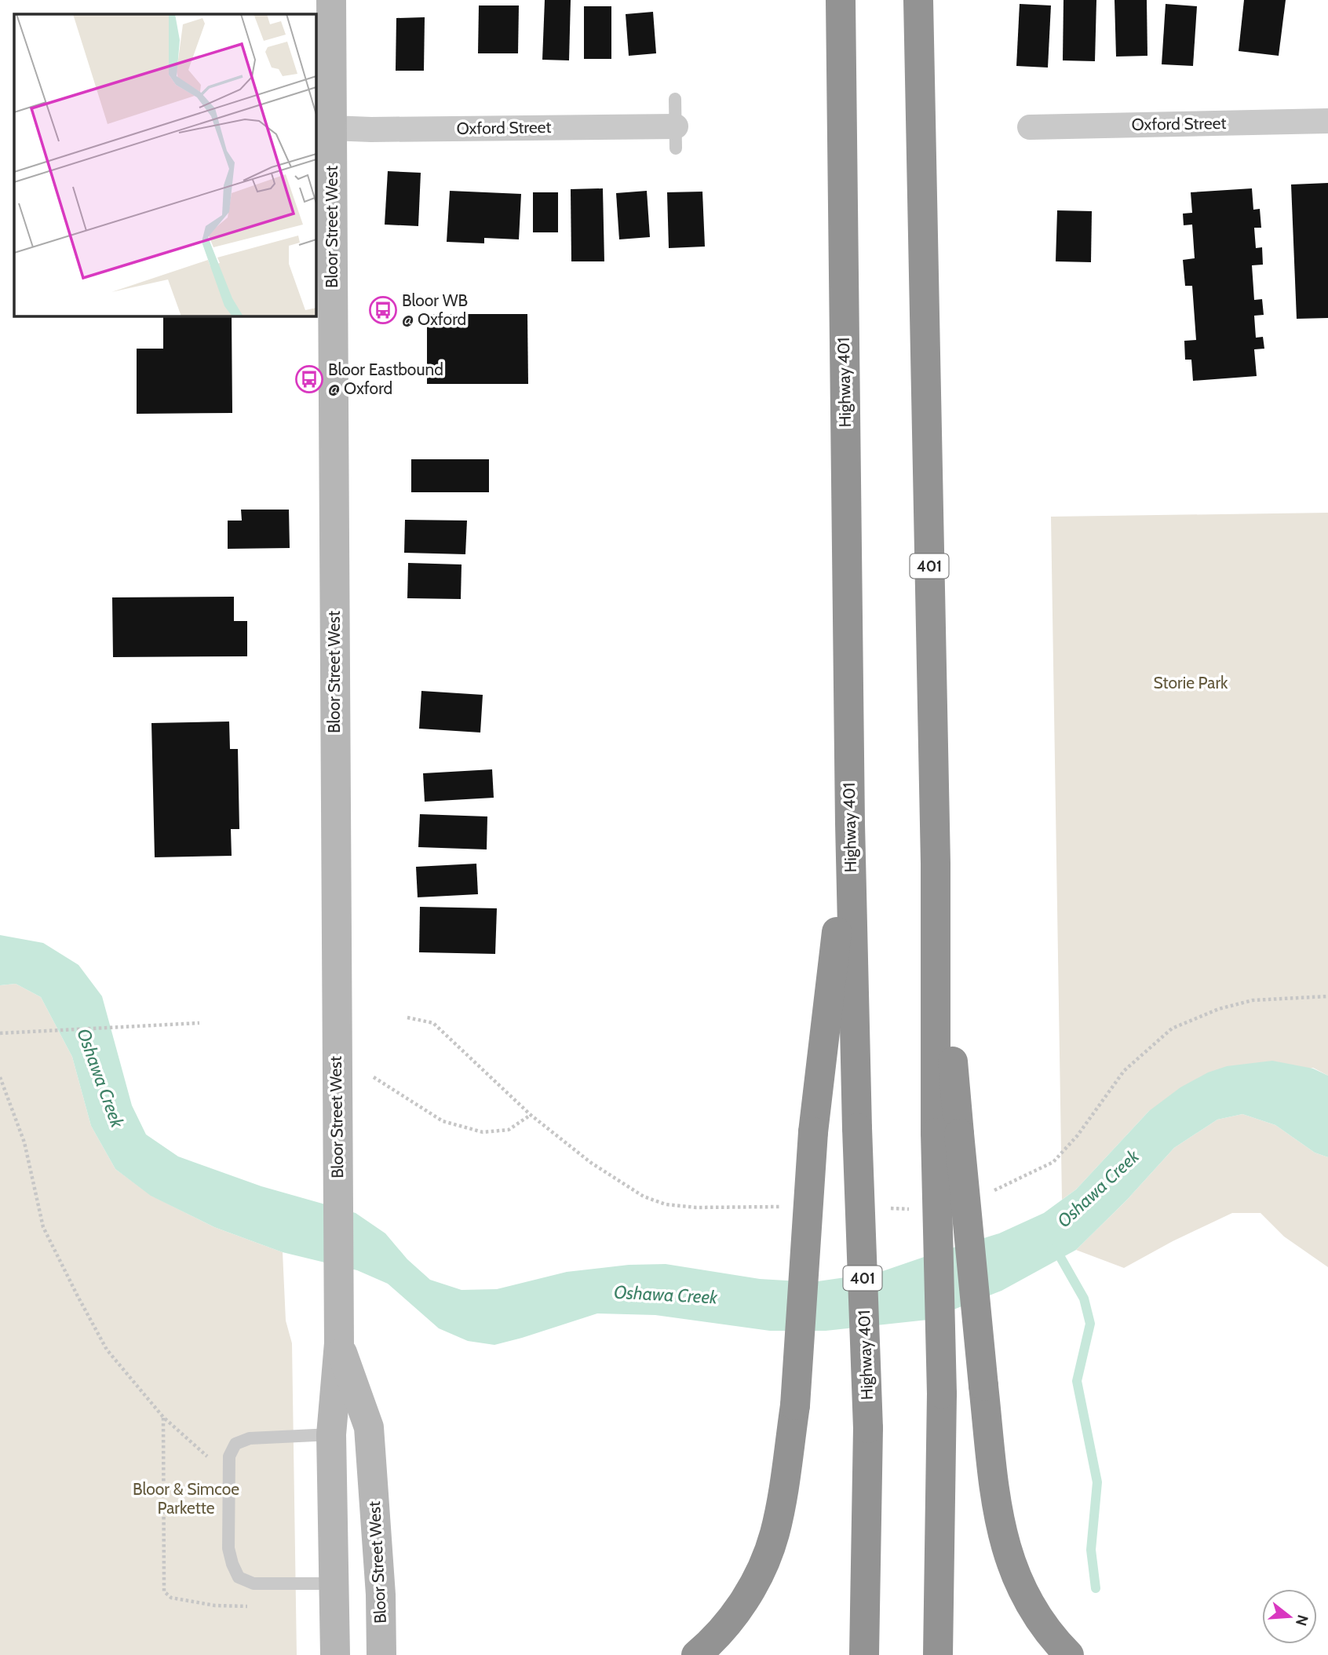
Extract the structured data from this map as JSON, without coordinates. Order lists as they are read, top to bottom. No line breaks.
{"streets":{"highway":["Highway 401","401"],"main road":["Bloor Street West"],"street":["Oxford Street"]},"crossings":[["Oxford Street","Bloor Street West"]],"water":["Oshawa Creek"],"parks":["Storie Park","Bloor & Simcoe Parkette"],"places":{"bus stop":["Bloor WB @ Oxford","Bloor Eastbound @ Oxford"]},"north":"right"}
